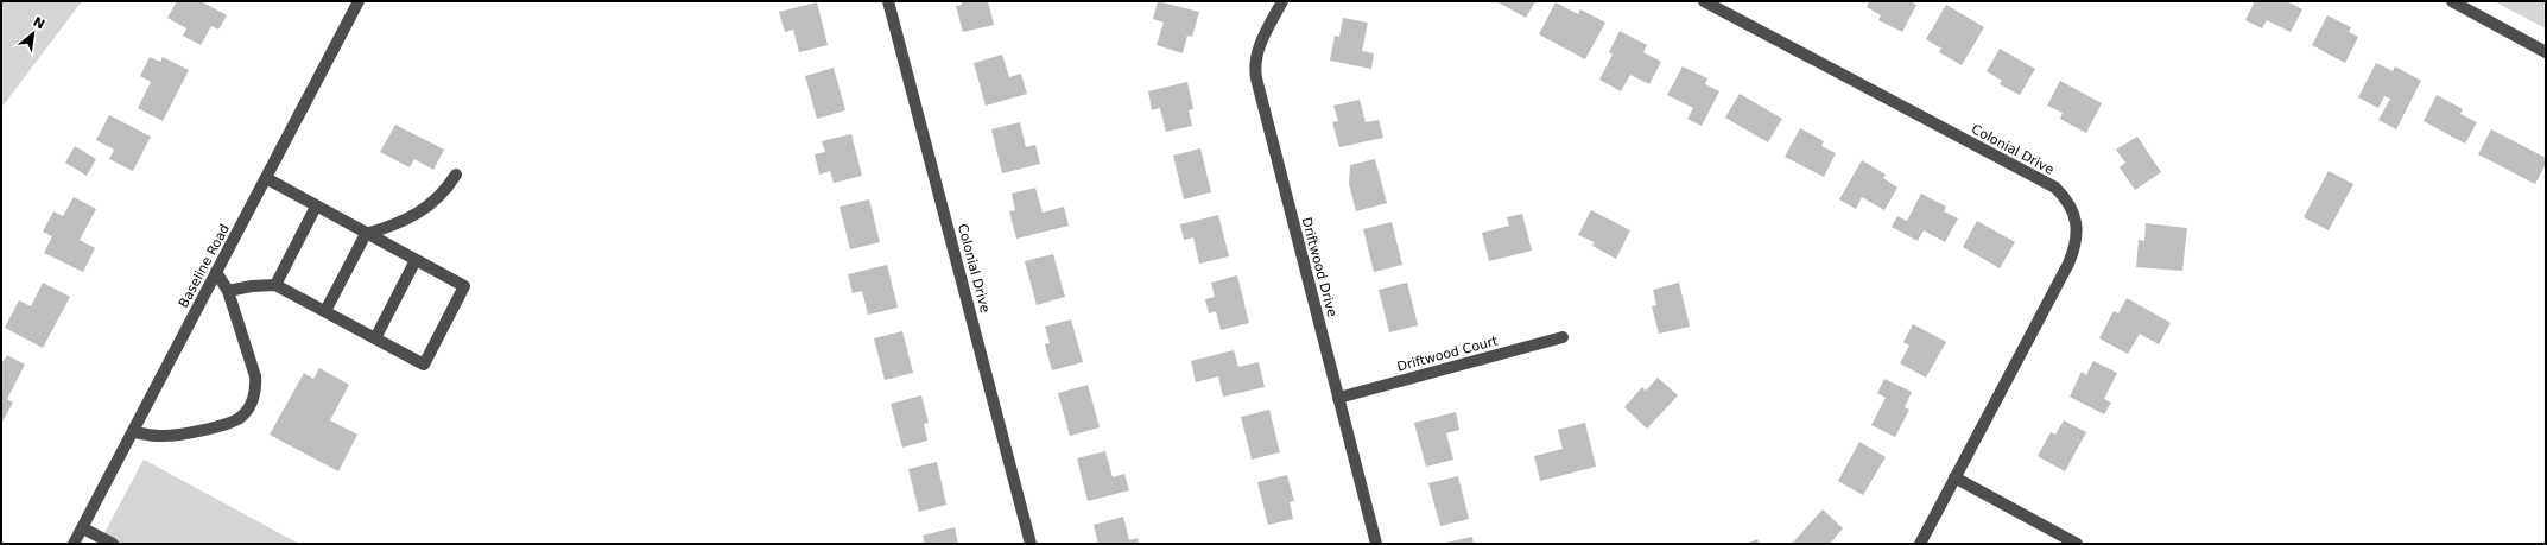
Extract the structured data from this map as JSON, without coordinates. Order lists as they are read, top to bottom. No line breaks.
{"streets":{"street":["Colonial Drive","Baseline Road","Driftwood Drive","Driftwood Court"]},"crossings":[["Driftwood Drive","Driftwood Court"]],"north":"top right"}
